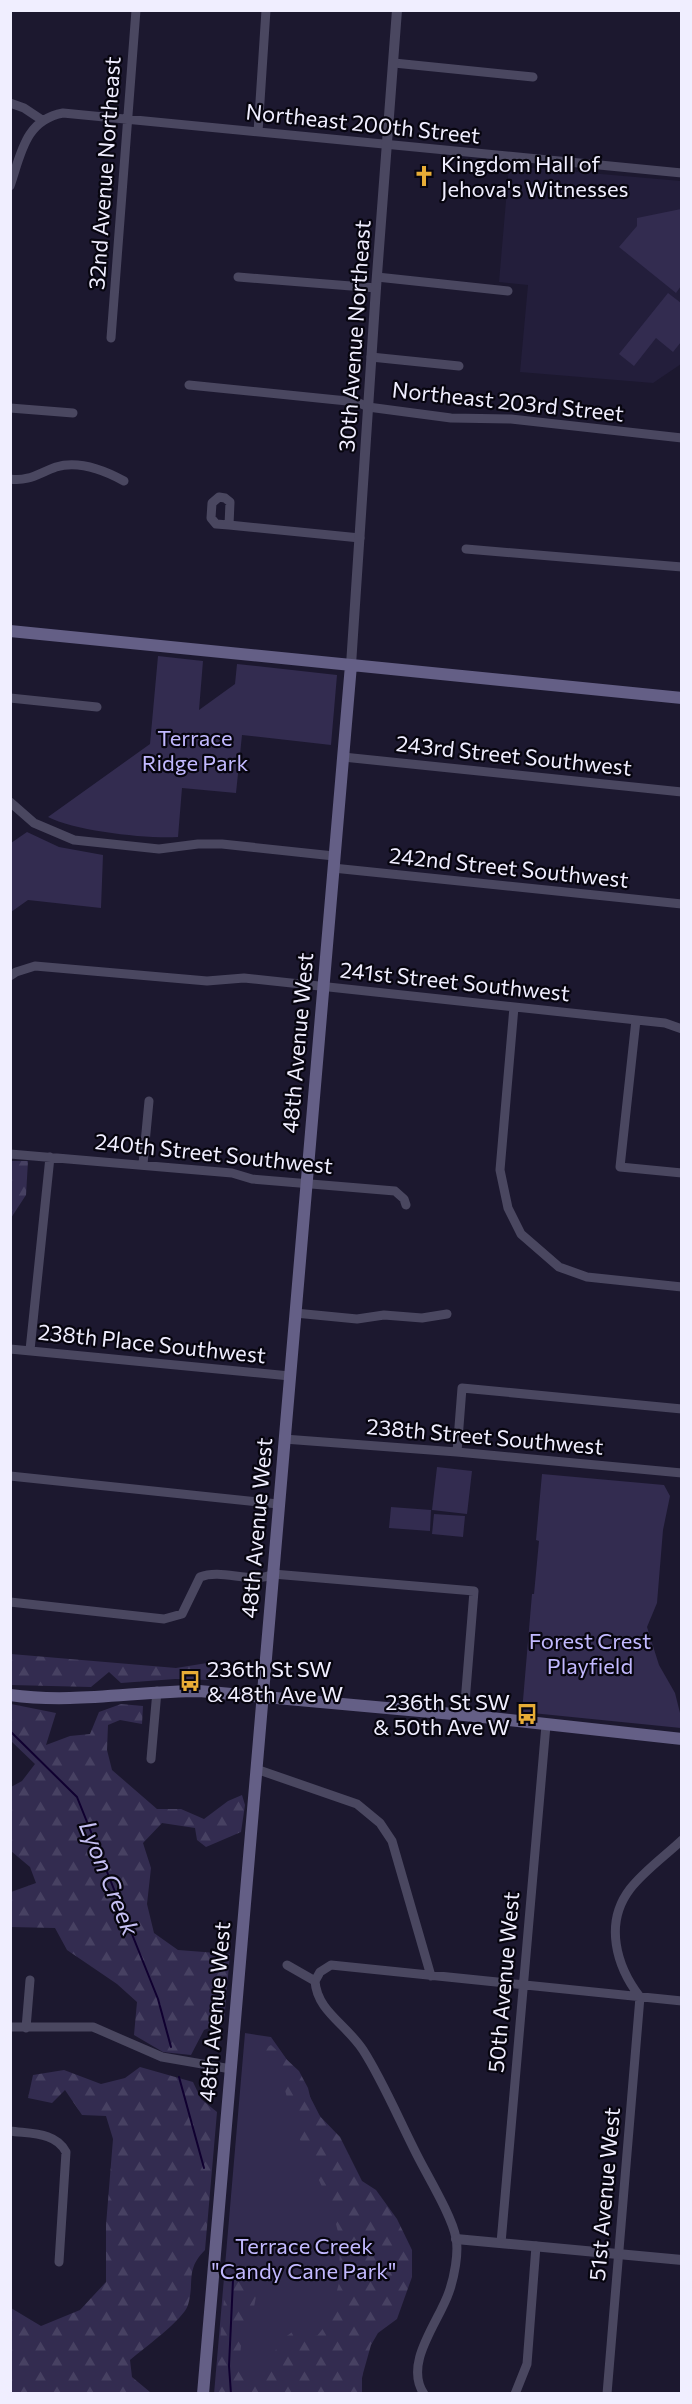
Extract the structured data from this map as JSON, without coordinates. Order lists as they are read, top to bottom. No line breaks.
{"streets":{"main road":["48th Avenue West"],"street":["Northeast 200th Street","32nd Avenue Northeast","30th Avenue Northeast","Northeast 203rd Street","243rd Street Southwest","242nd Street Southwest","241st Street Southwest","240th Street Southwest","238th Place Southwest","238th Street Southwest","50th Avenue West","51st Avenue West"]},"crossings":[["Northeast 200th Street","32nd Avenue Northeast"],["Northeast 200th Street","30th Avenue Northeast"],["30th Avenue Northeast","Northeast 203rd Street"],["30th Avenue Northeast","48th Avenue West"],["243rd Street Southwest","48th Avenue West"],["242nd Street Southwest","48th Avenue West"],["241st Street Southwest","48th Avenue West"],["48th Avenue West","240th Street Southwest"],["48th Avenue West","238th Place Southwest"],["48th Avenue West","238th Street Southwest"]],"water":["Lyon Creek"],"parks":["Terrace Ridge Park","Forest Crest Playfield","Terrace Creek \"Candy Cane Park\""],"places":{"church":["Kingdom Hall of Jehova's Witnesses"],"bus stop":["236th St SW & 48th Ave W","236th St SW & 50th Ave W"]}}
